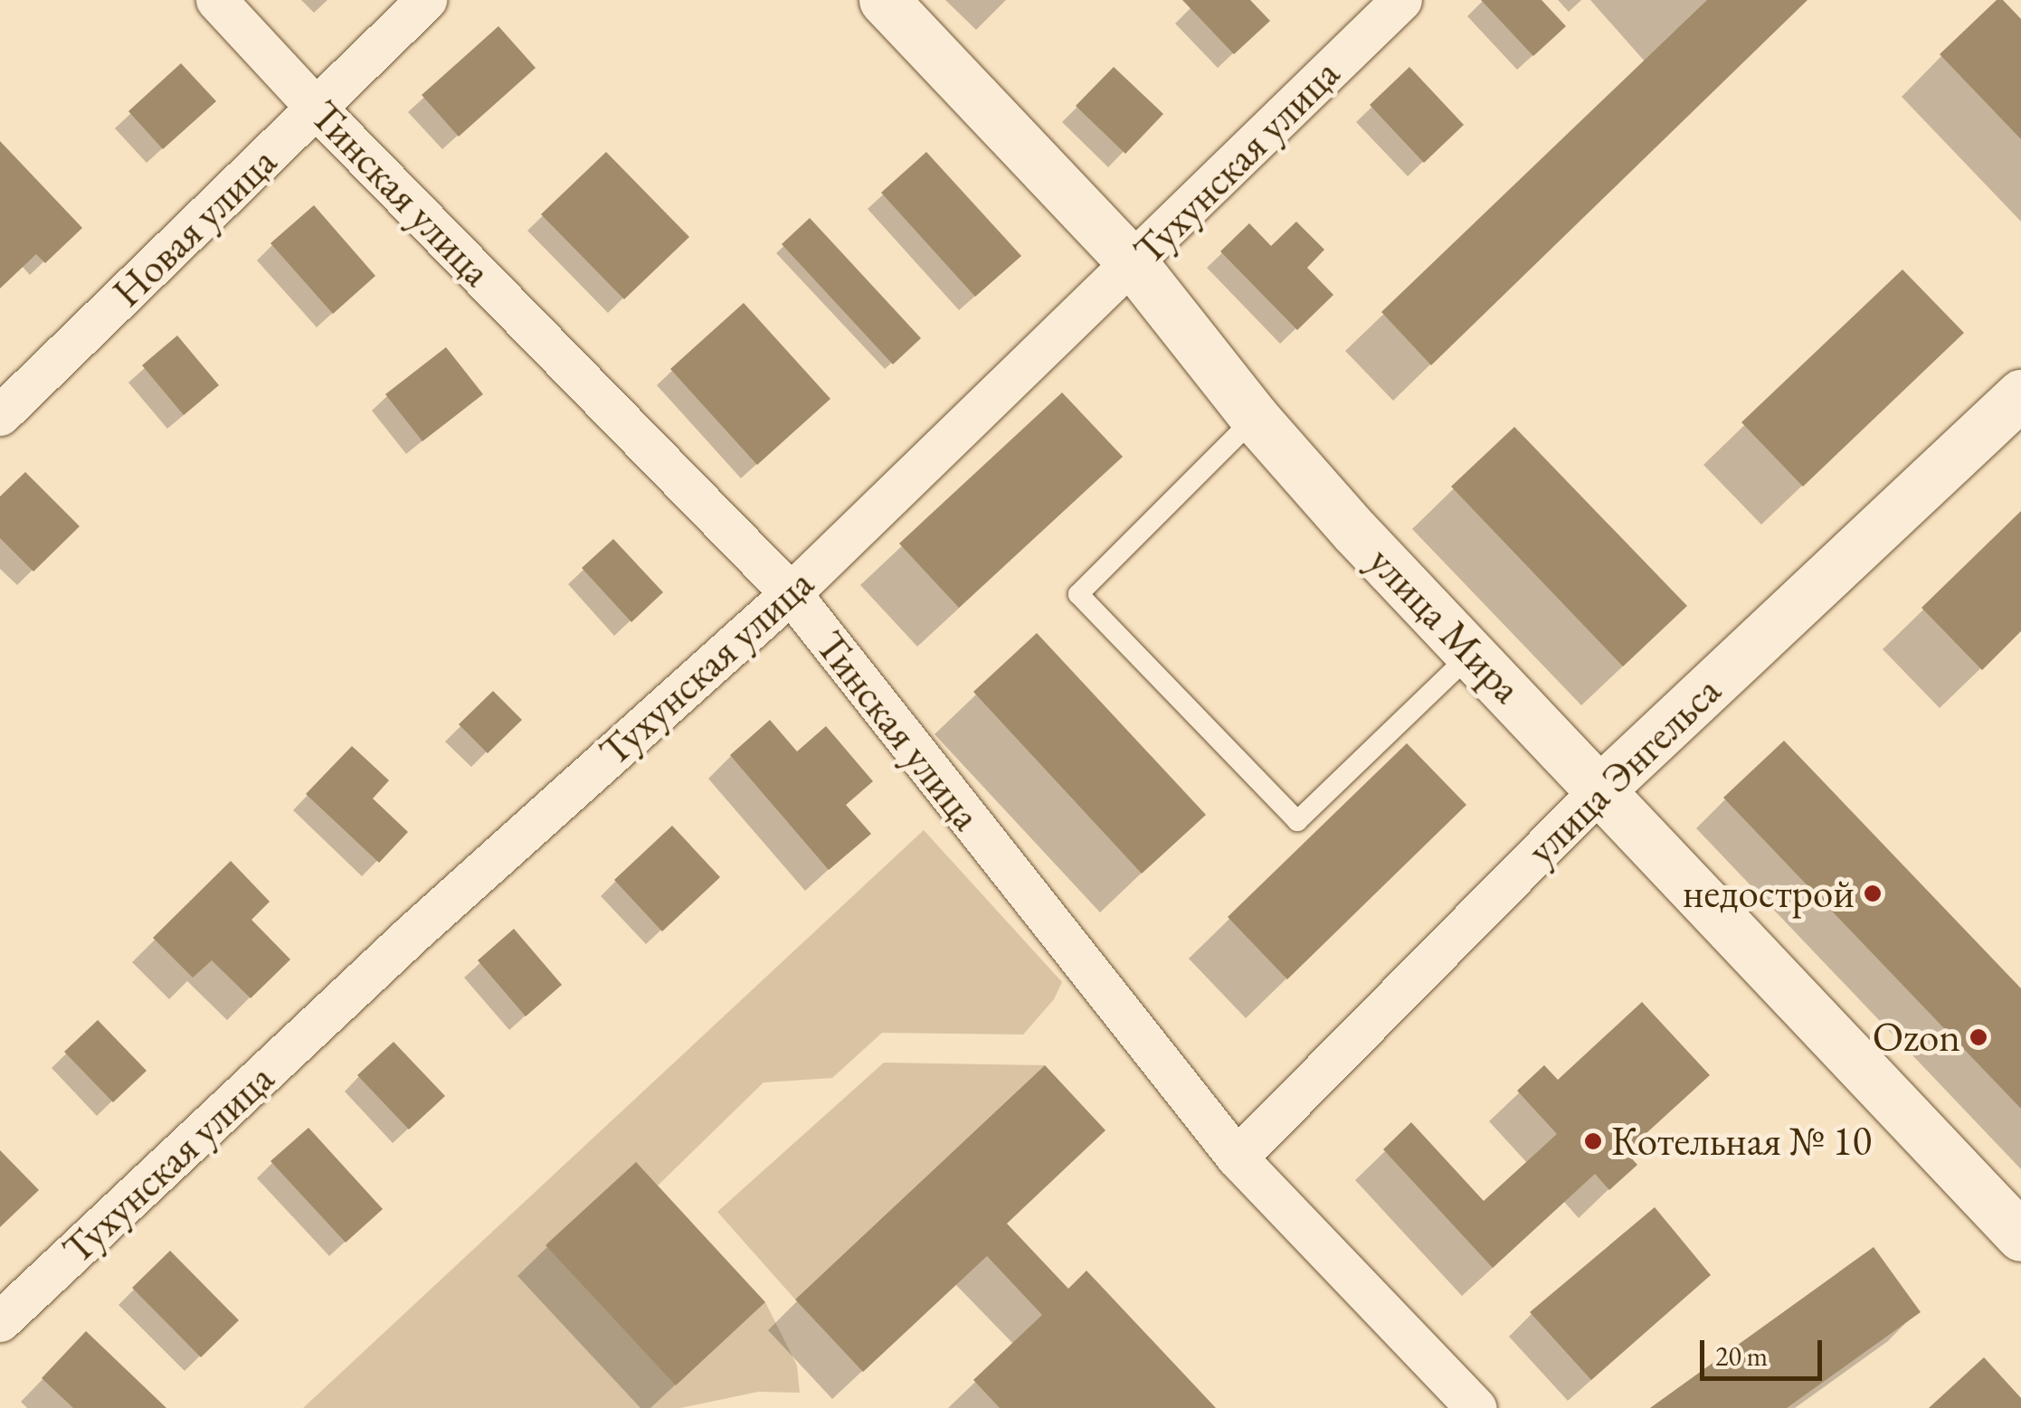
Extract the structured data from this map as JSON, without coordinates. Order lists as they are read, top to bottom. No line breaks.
{"streets":{"main road":["улица Мира","улица Энгельса"],"street":["Тухунская улица","Тинская улица","Новая улица"]},"crossings":[["Тухунская улица","Тинская улица"],["Тухунская улица","улица Мира"],["Тинская улица","Новая улица"],["Тинская улица","улица Энгельса"],["улица Мира","улица Энгельса"]],"places":["недострой","Ozon","Котельная № 10"],"scale_bar":"20 m"}
